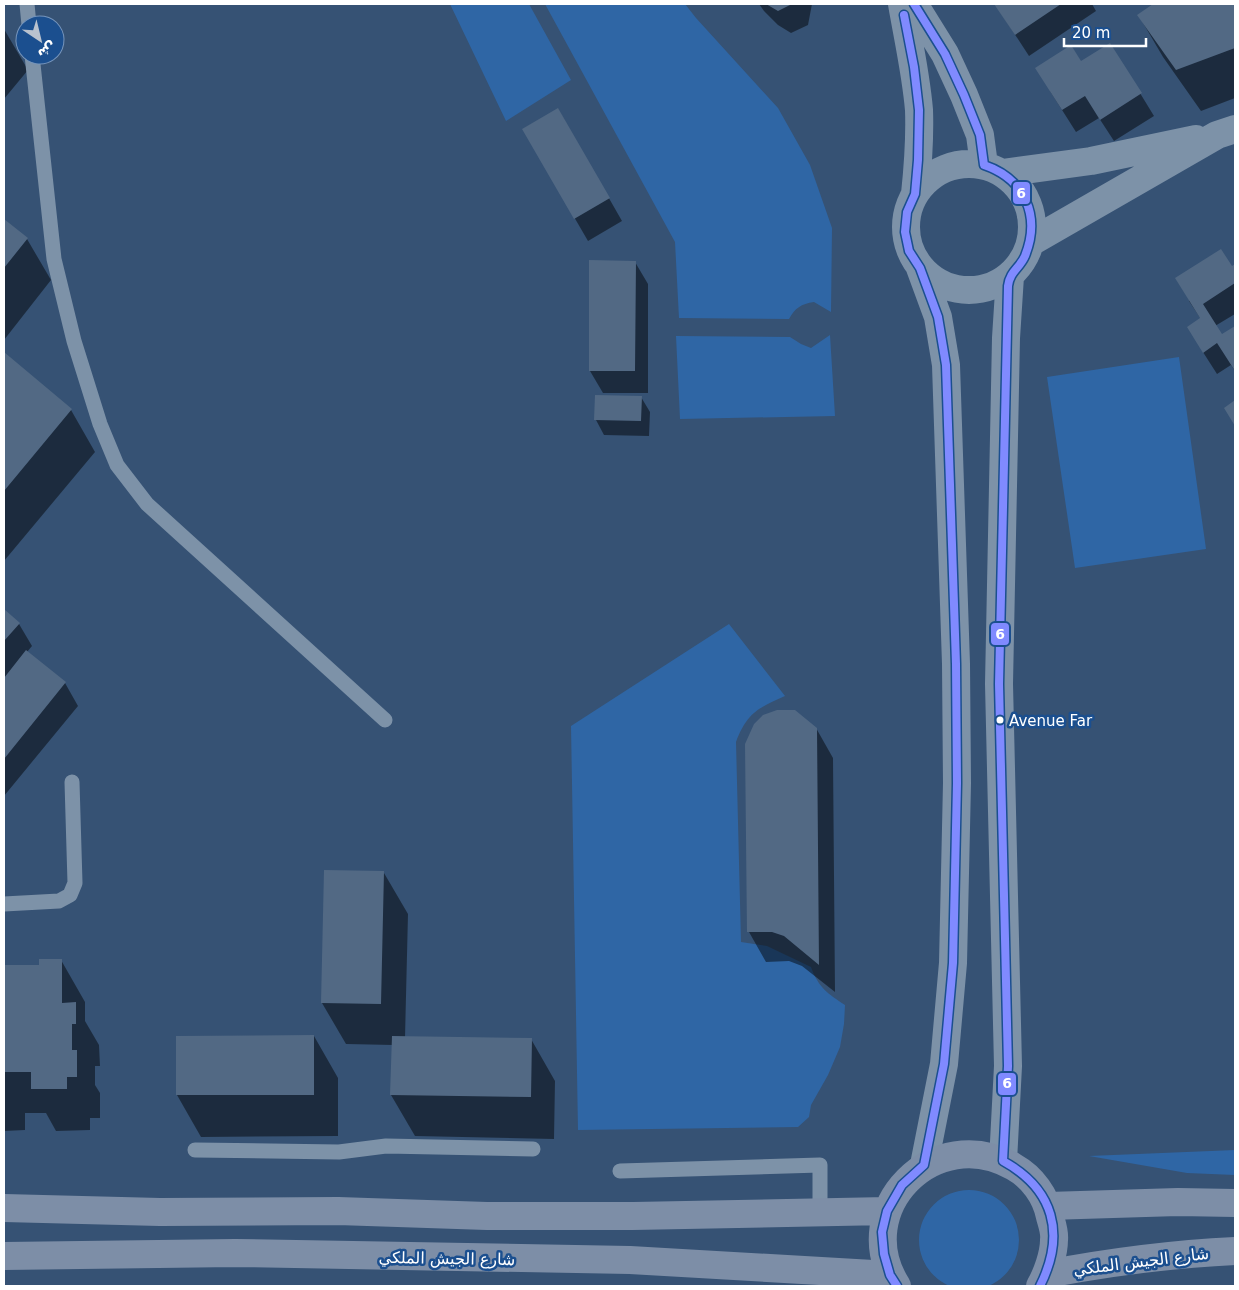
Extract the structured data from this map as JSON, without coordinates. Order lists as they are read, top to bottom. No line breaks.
{"streets":{"main road":["شارع الجيش الملكي"]},"places":["Avenue Far"],"lines":["transit line 6"],"scale_bar":"20 m","north":"bottom right"}
